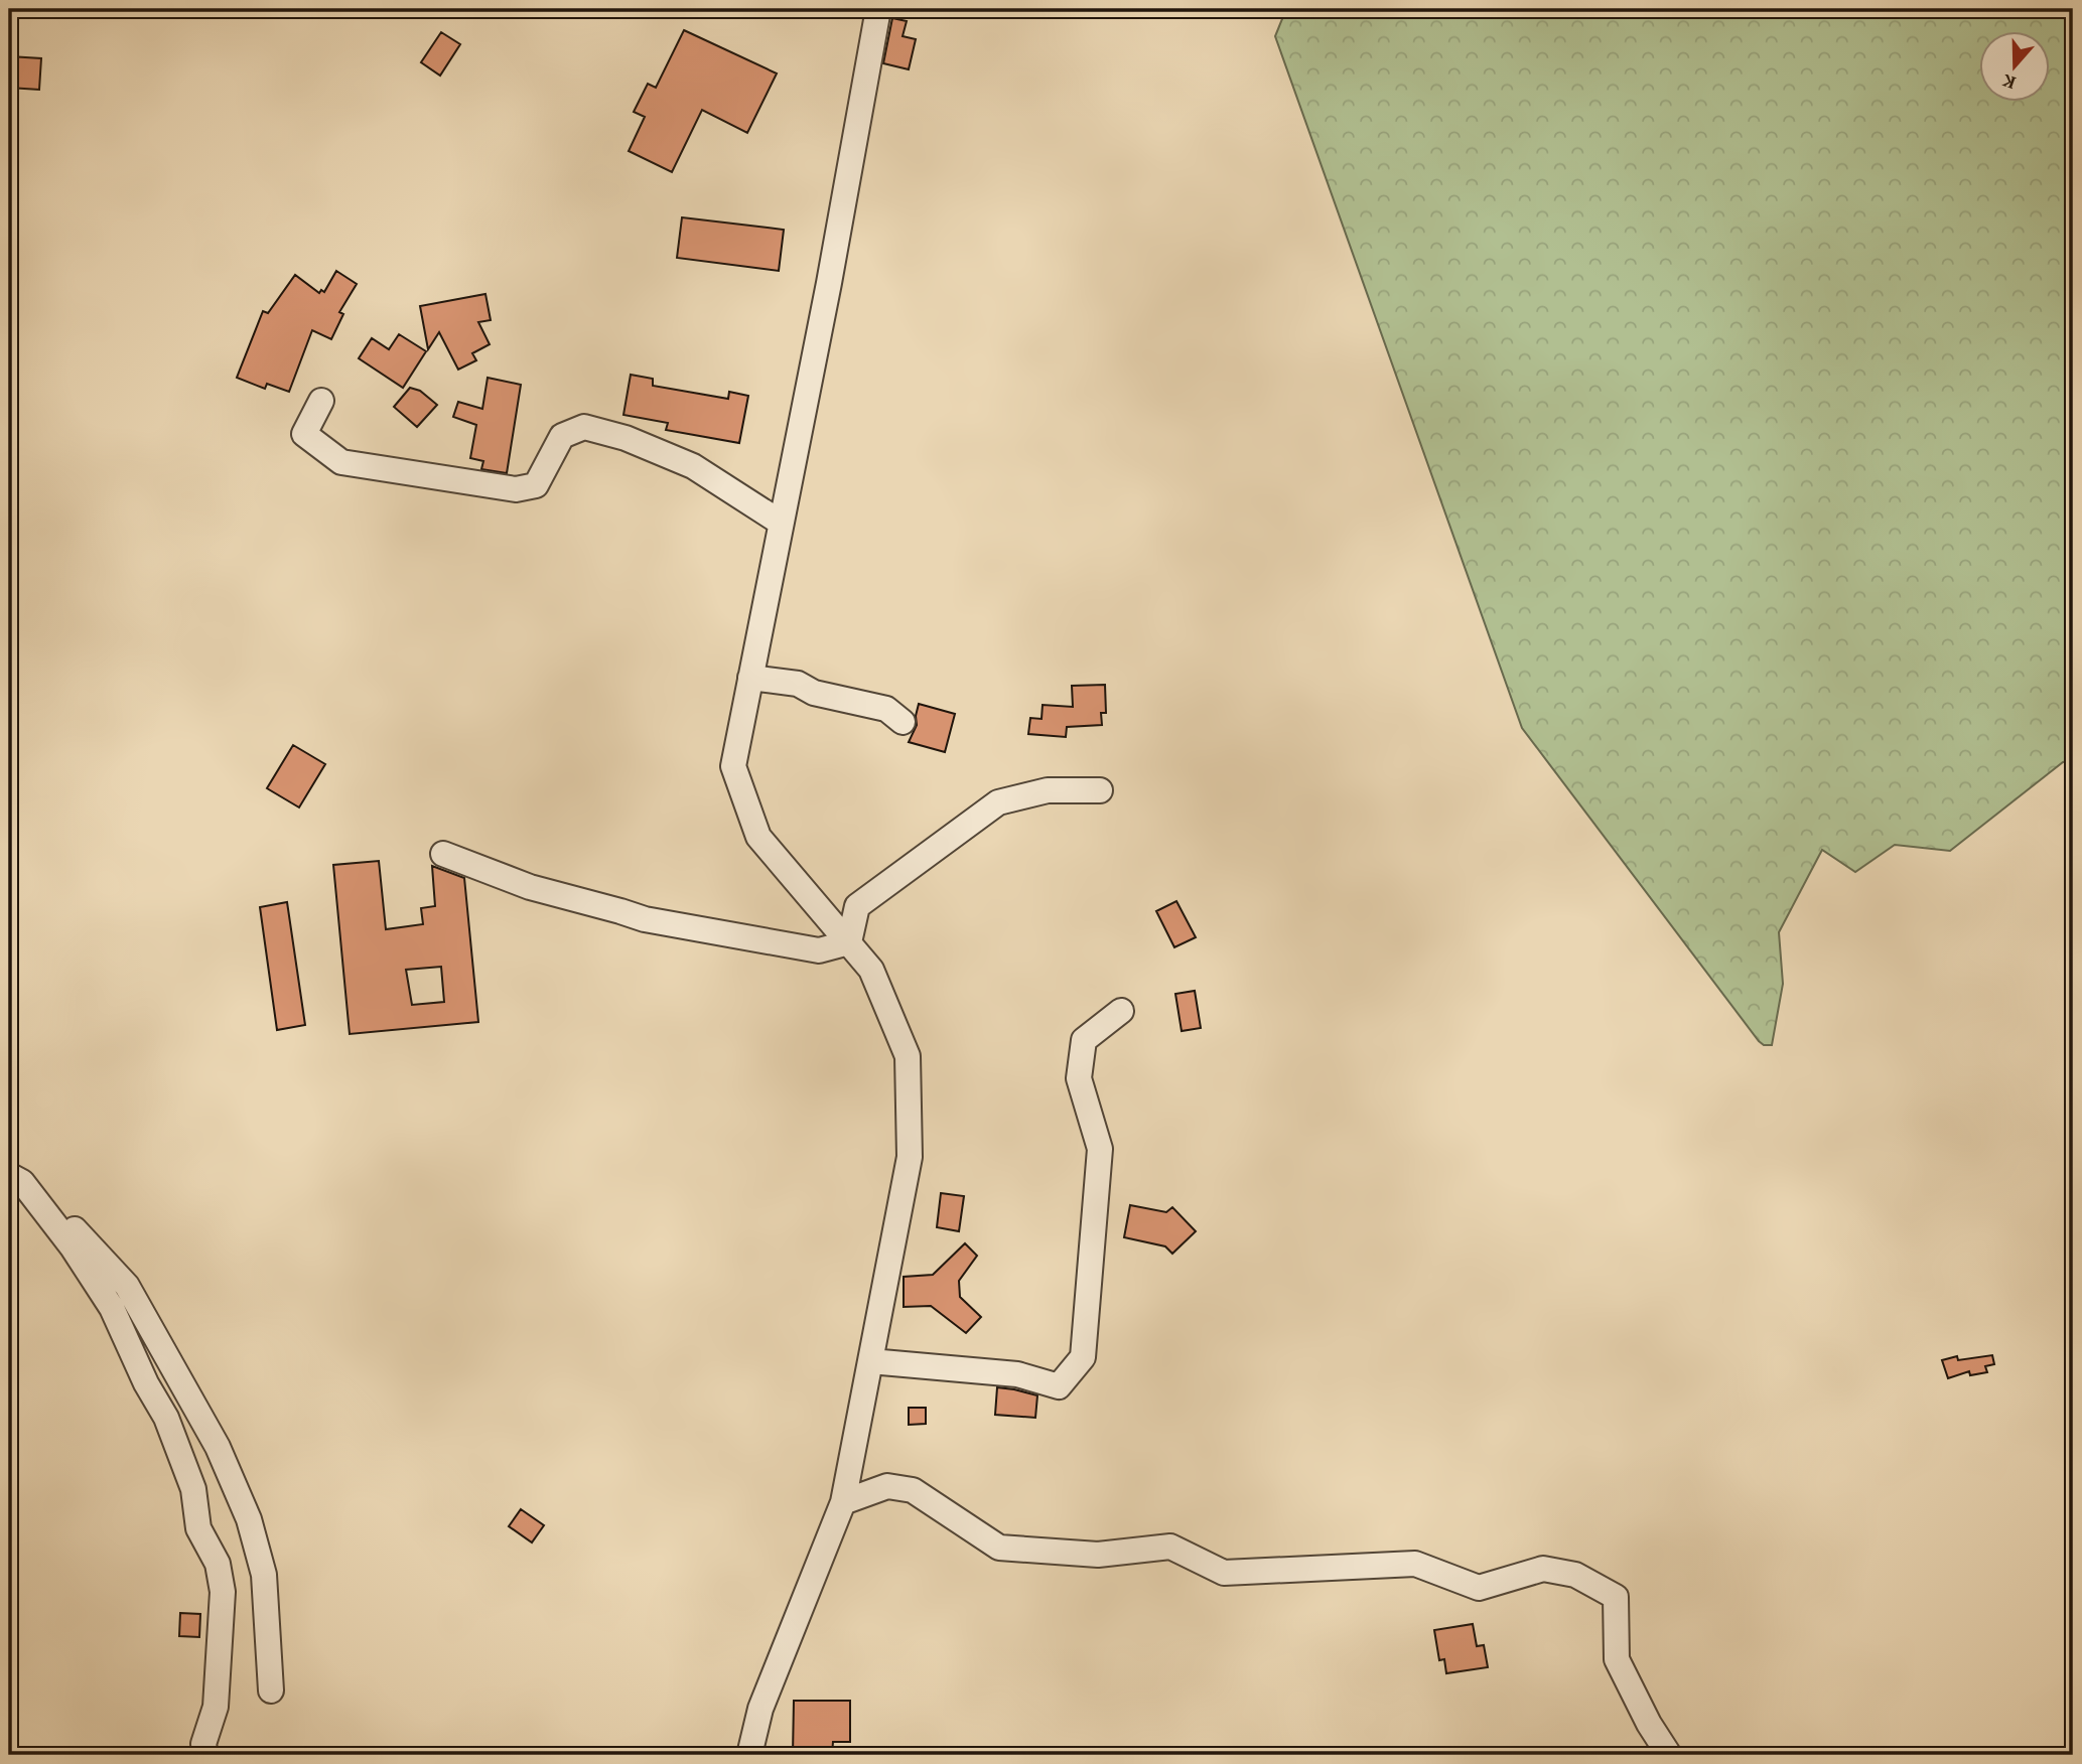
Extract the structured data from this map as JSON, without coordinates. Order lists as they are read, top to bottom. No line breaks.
{"north":"bottom"}
